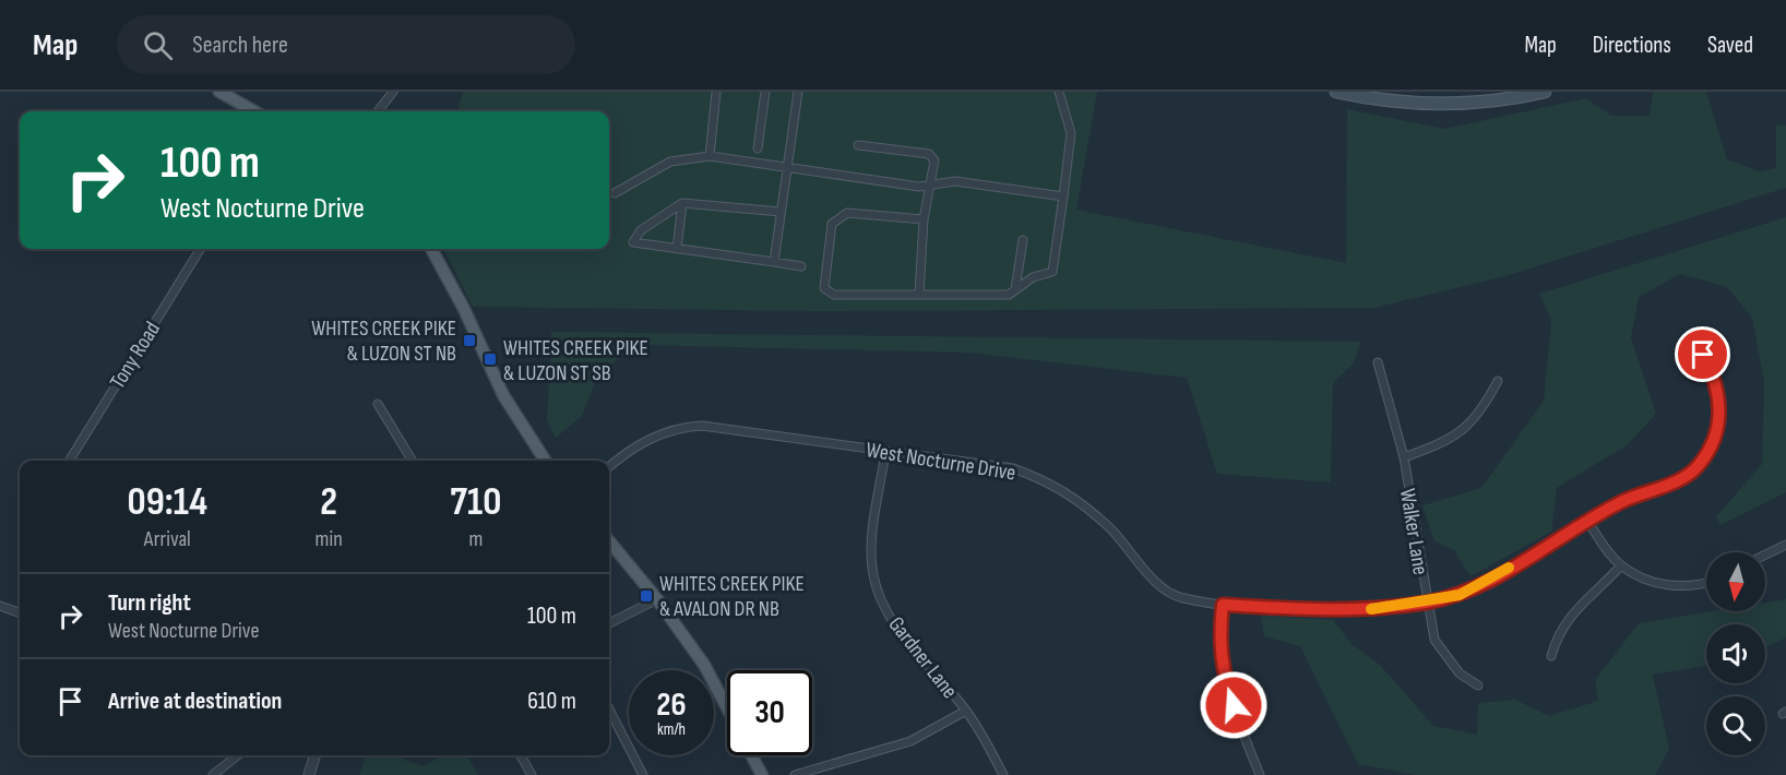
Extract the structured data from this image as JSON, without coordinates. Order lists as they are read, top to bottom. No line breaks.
{"streets":{"street":["Tony Road","West Nocturne Drive","Walker Lane","Gardner Lane"]},"crossings":[["West Nocturne Drive","Walker Lane"],["West Nocturne Drive","Gardner Lane"]],"places":{"transit":["WHITES CREEK PIKE & LUZON ST NB","WHITES CREEK PIKE & LUZON ST SB","WHITES CREEK PIKE & AVALON DR NB"]},"north":"bottom","page":{"header":"Map","search":"Search here","nav":["Map","Directions","Saved"],"turn":["100 m","West Nocturne Drive"],"eta":["09:14","Arrival","2","min","710","m"],"list":[{"name":"Turn right","note":"West Nocturne Drive","value":"100 m"},{"name":"Arrive at destination","value":"610 m"}],"speed":"26 km/h","limit":"30"}}
